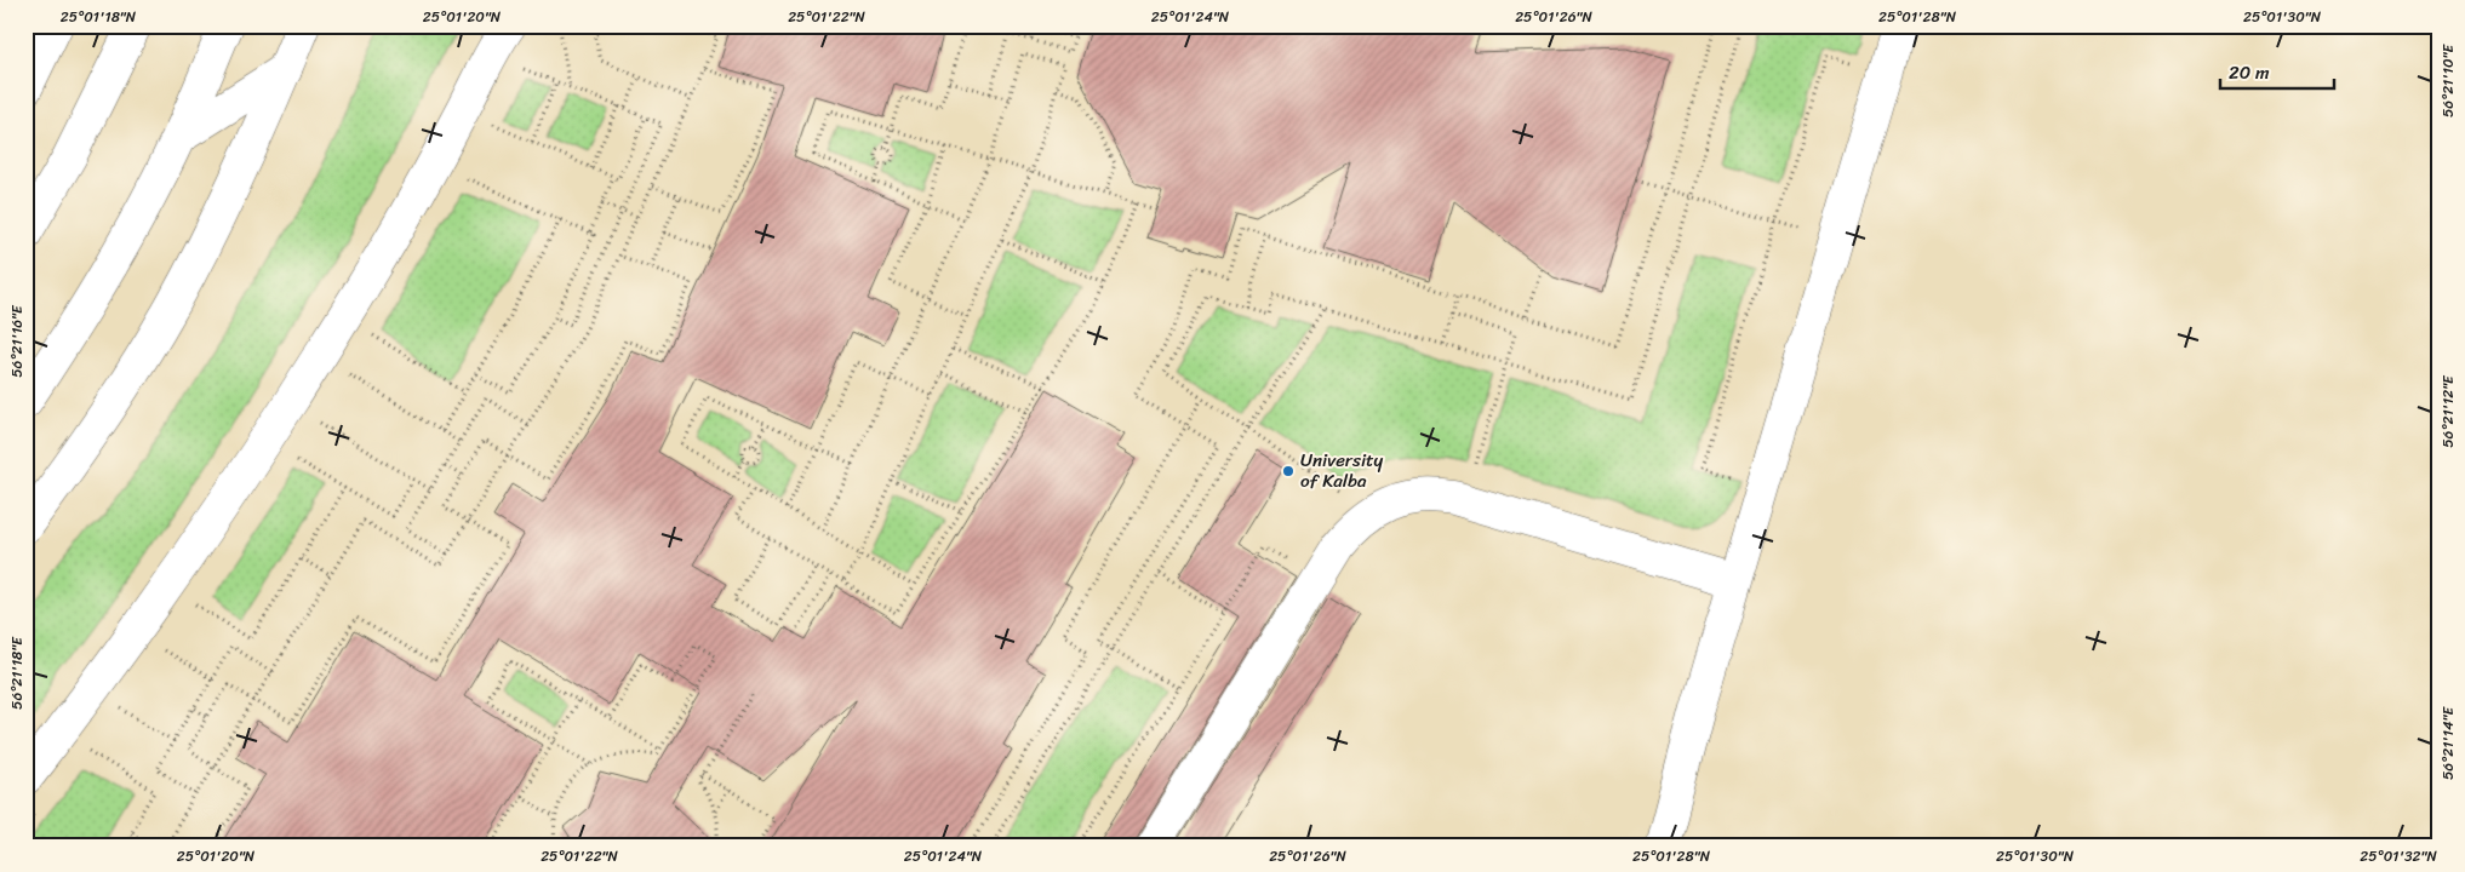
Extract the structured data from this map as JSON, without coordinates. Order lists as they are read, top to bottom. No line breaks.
{"places":["University of Kalba"],"scale_bar":"20 m","coordinates":["25°01'18\"N","25°01'20\"N","25°01'22\"N","25°01'24\"N","25°01'26\"N","25°01'28\"N","25°01'30\"N","56°21'10\"E","56°21'16\"E","56°21'12\"E","56°21'18\"E","56°21'14\"E","25°01'32\"N"]}
